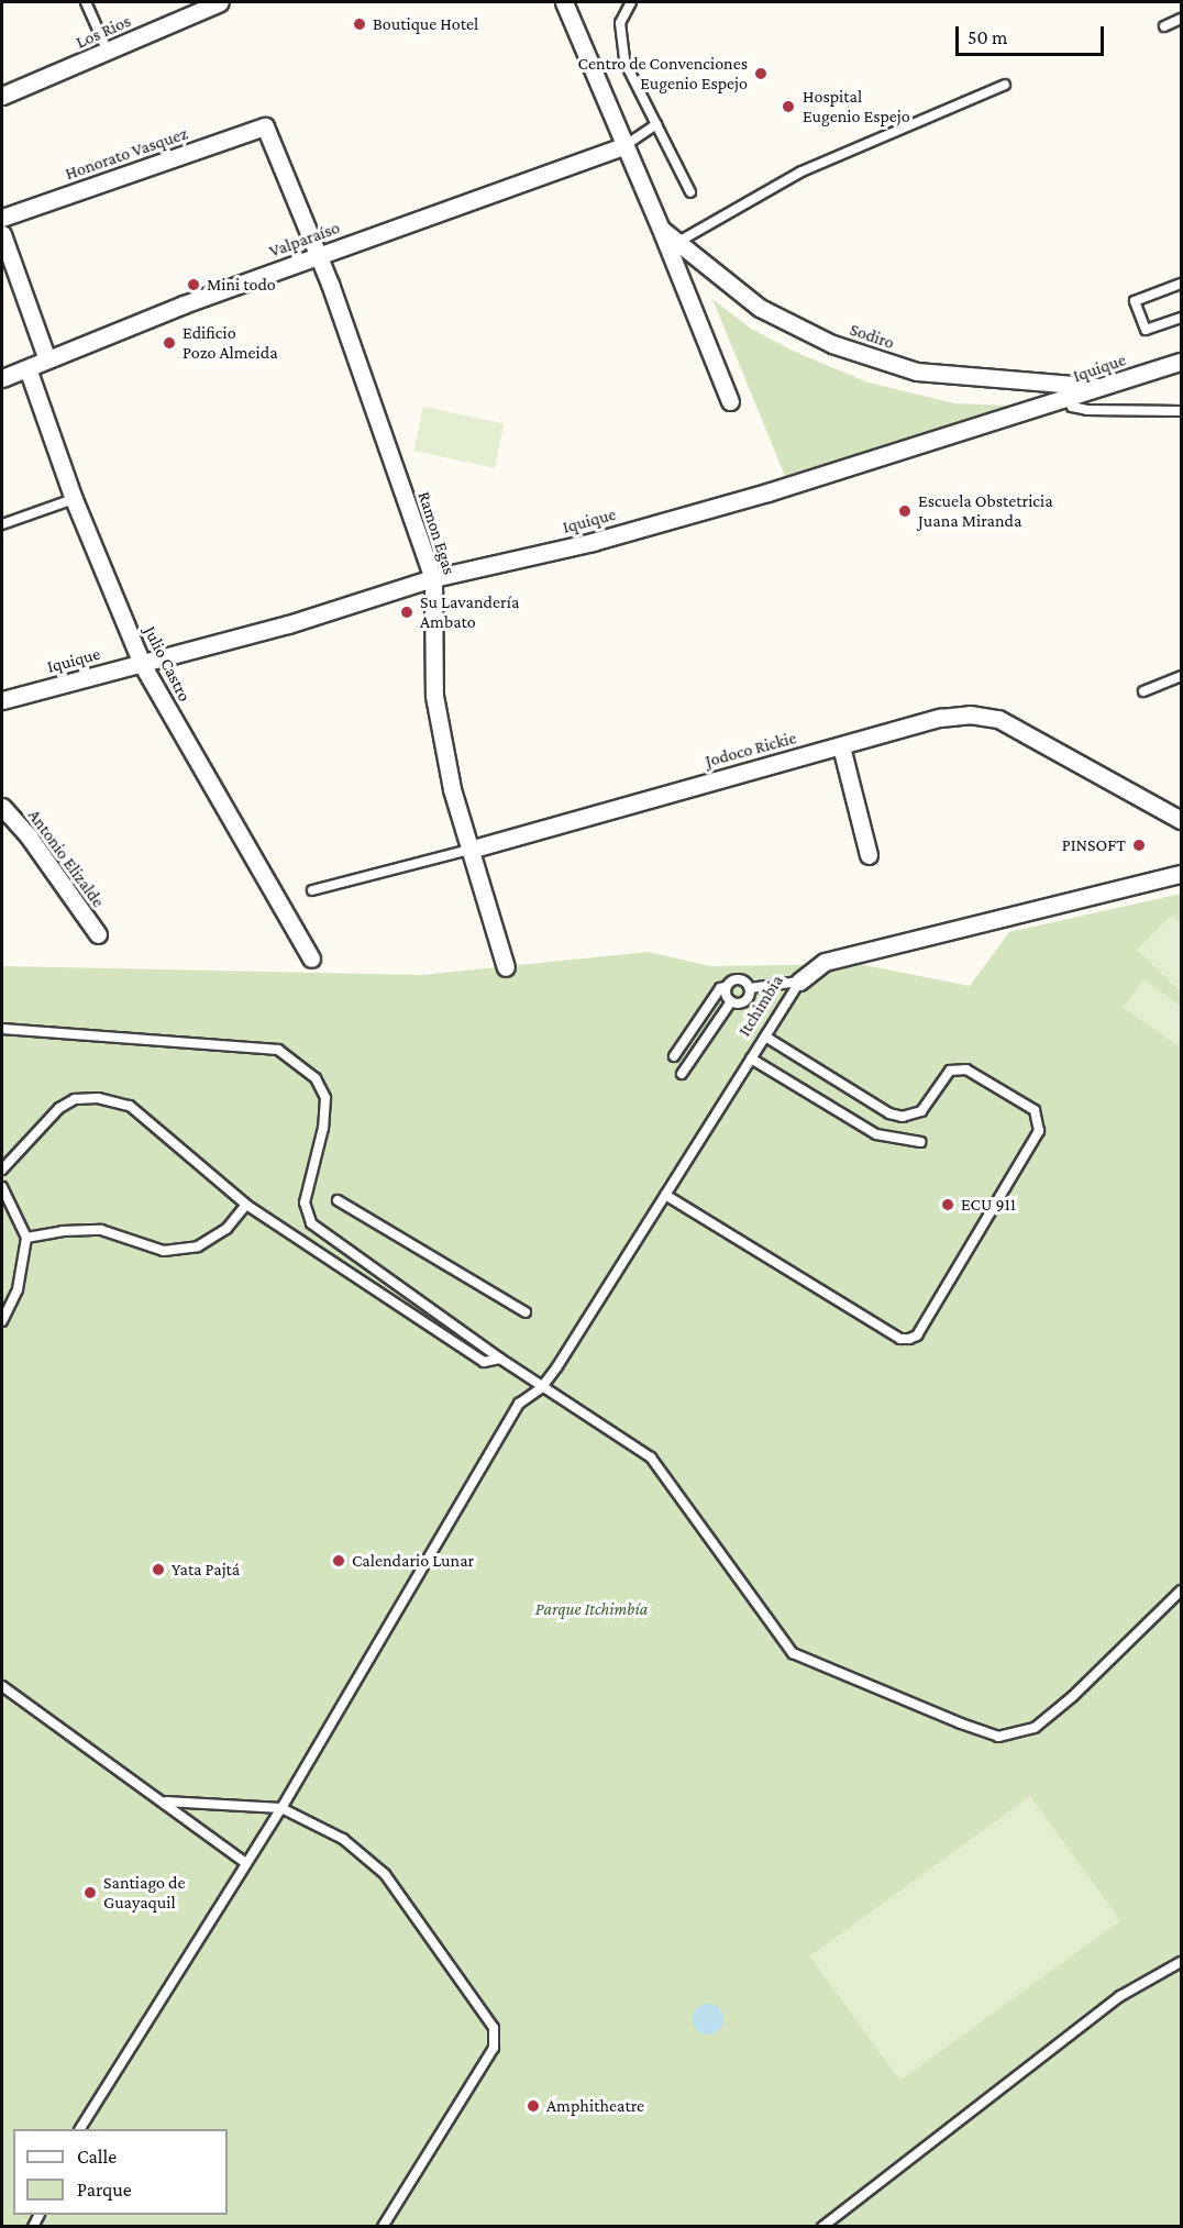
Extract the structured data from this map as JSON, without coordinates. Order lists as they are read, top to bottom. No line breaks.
{"streets":{"street":["Los Rios","Honorato Vasquez","Valparaíso","Sodiro","Iquique","Ramon Egas","Julio Castro","Jodoco Rickie","Antonio Elizalde","Itchimbia"]},"crossings":[["Honorato Vasquez","Ramon Egas"],["Valparaíso","Sodiro"],["Valparaíso","Ramon Egas"],["Valparaíso","Julio Castro"],["Sodiro","Iquique"],["Iquique","Ramon Egas"],["Iquique","Julio Castro"],["Ramon Egas","Jodoco Rickie"]],"parks":["Parque Itchimbía"],"places":["Boutique Hotel","Centro de Convenciones Eugenio Espejo","Hospital Eugenio Espejo","Mini todo","Edificio Pozo Almeida","Escuela Obstetricia Juana Miranda","Su Lavandería Ambato","PINSOFT","ECU 911","Calendario Lunar","Yata Pajtá","Santiago de Guayaquil","Amphitheatre"],"legend":["Calle","Parque"],"scale_bar":"50 m"}
